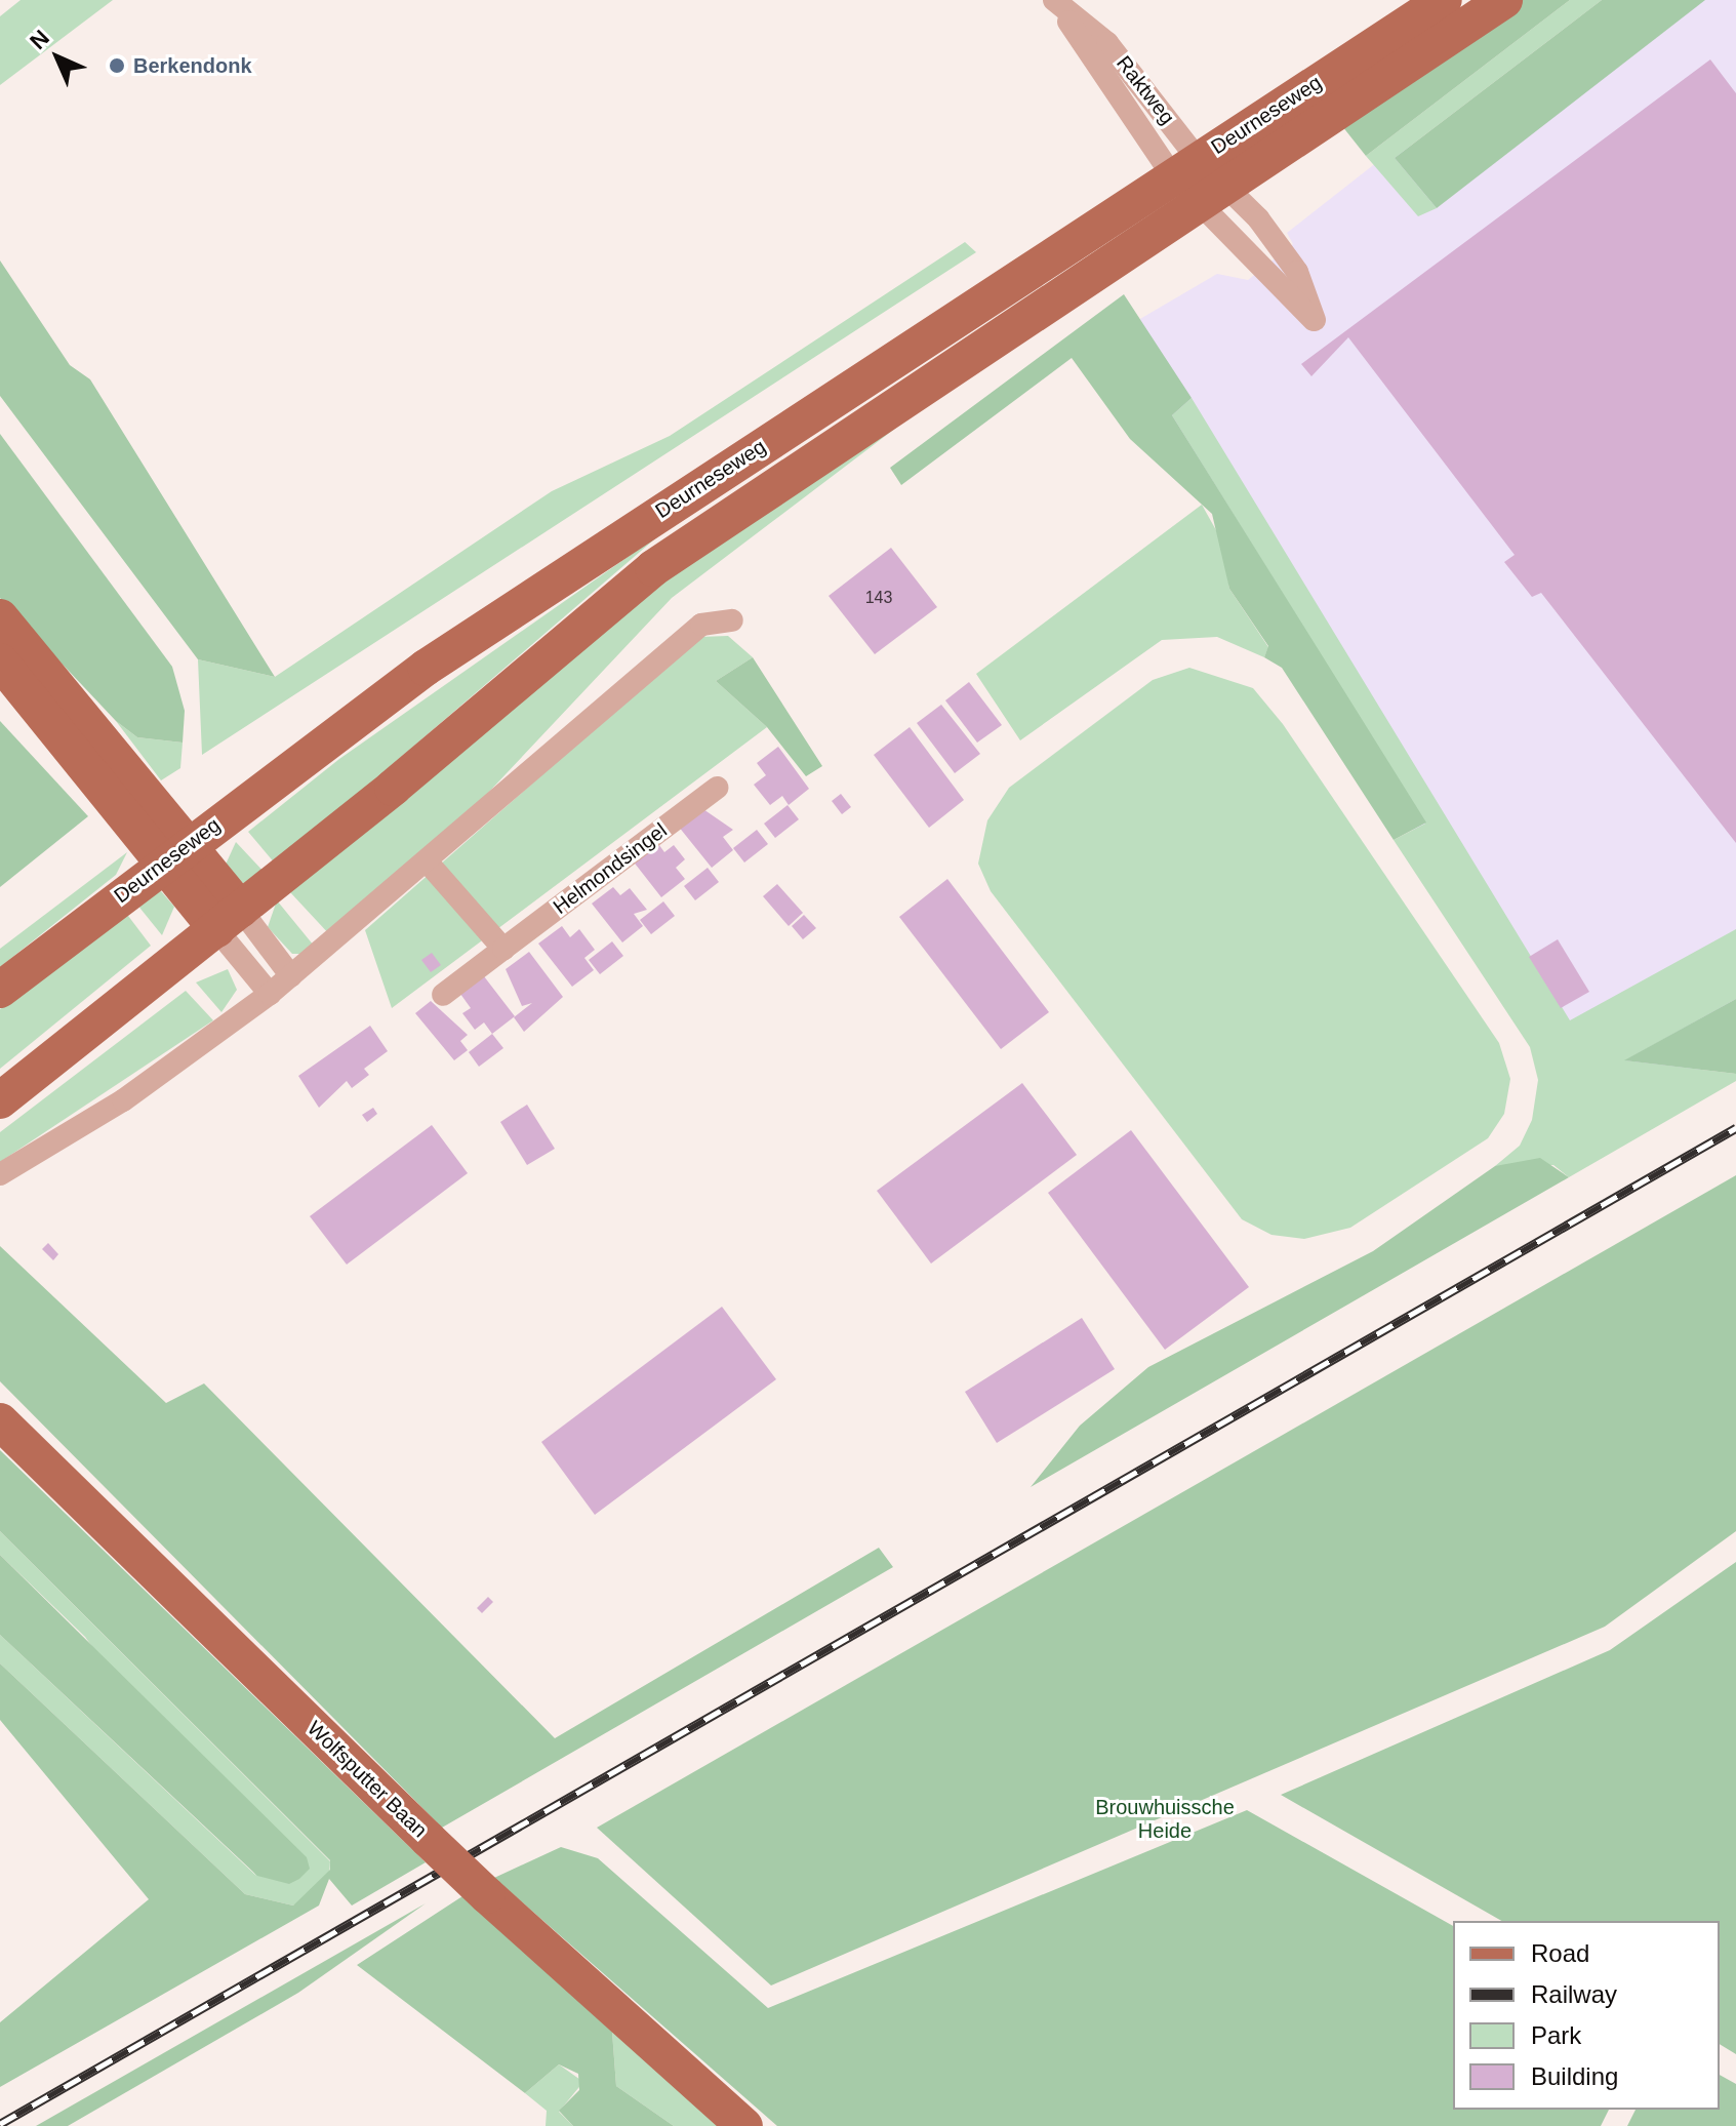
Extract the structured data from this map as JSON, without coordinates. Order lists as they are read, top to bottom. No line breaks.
{"streets":{"main road":["Deurneseweg","Wolfsputter Baan"],"street":["Raktweg","Helmondsingel"]},"crossings":[["Raktweg","Deurneseweg"]],"parks":["Brouwhuissche Heide"],"places":["Berkendonk"],"house_numbers":["143"],"legend":["Road","Railway","Park","Building"],"north":"top left"}
